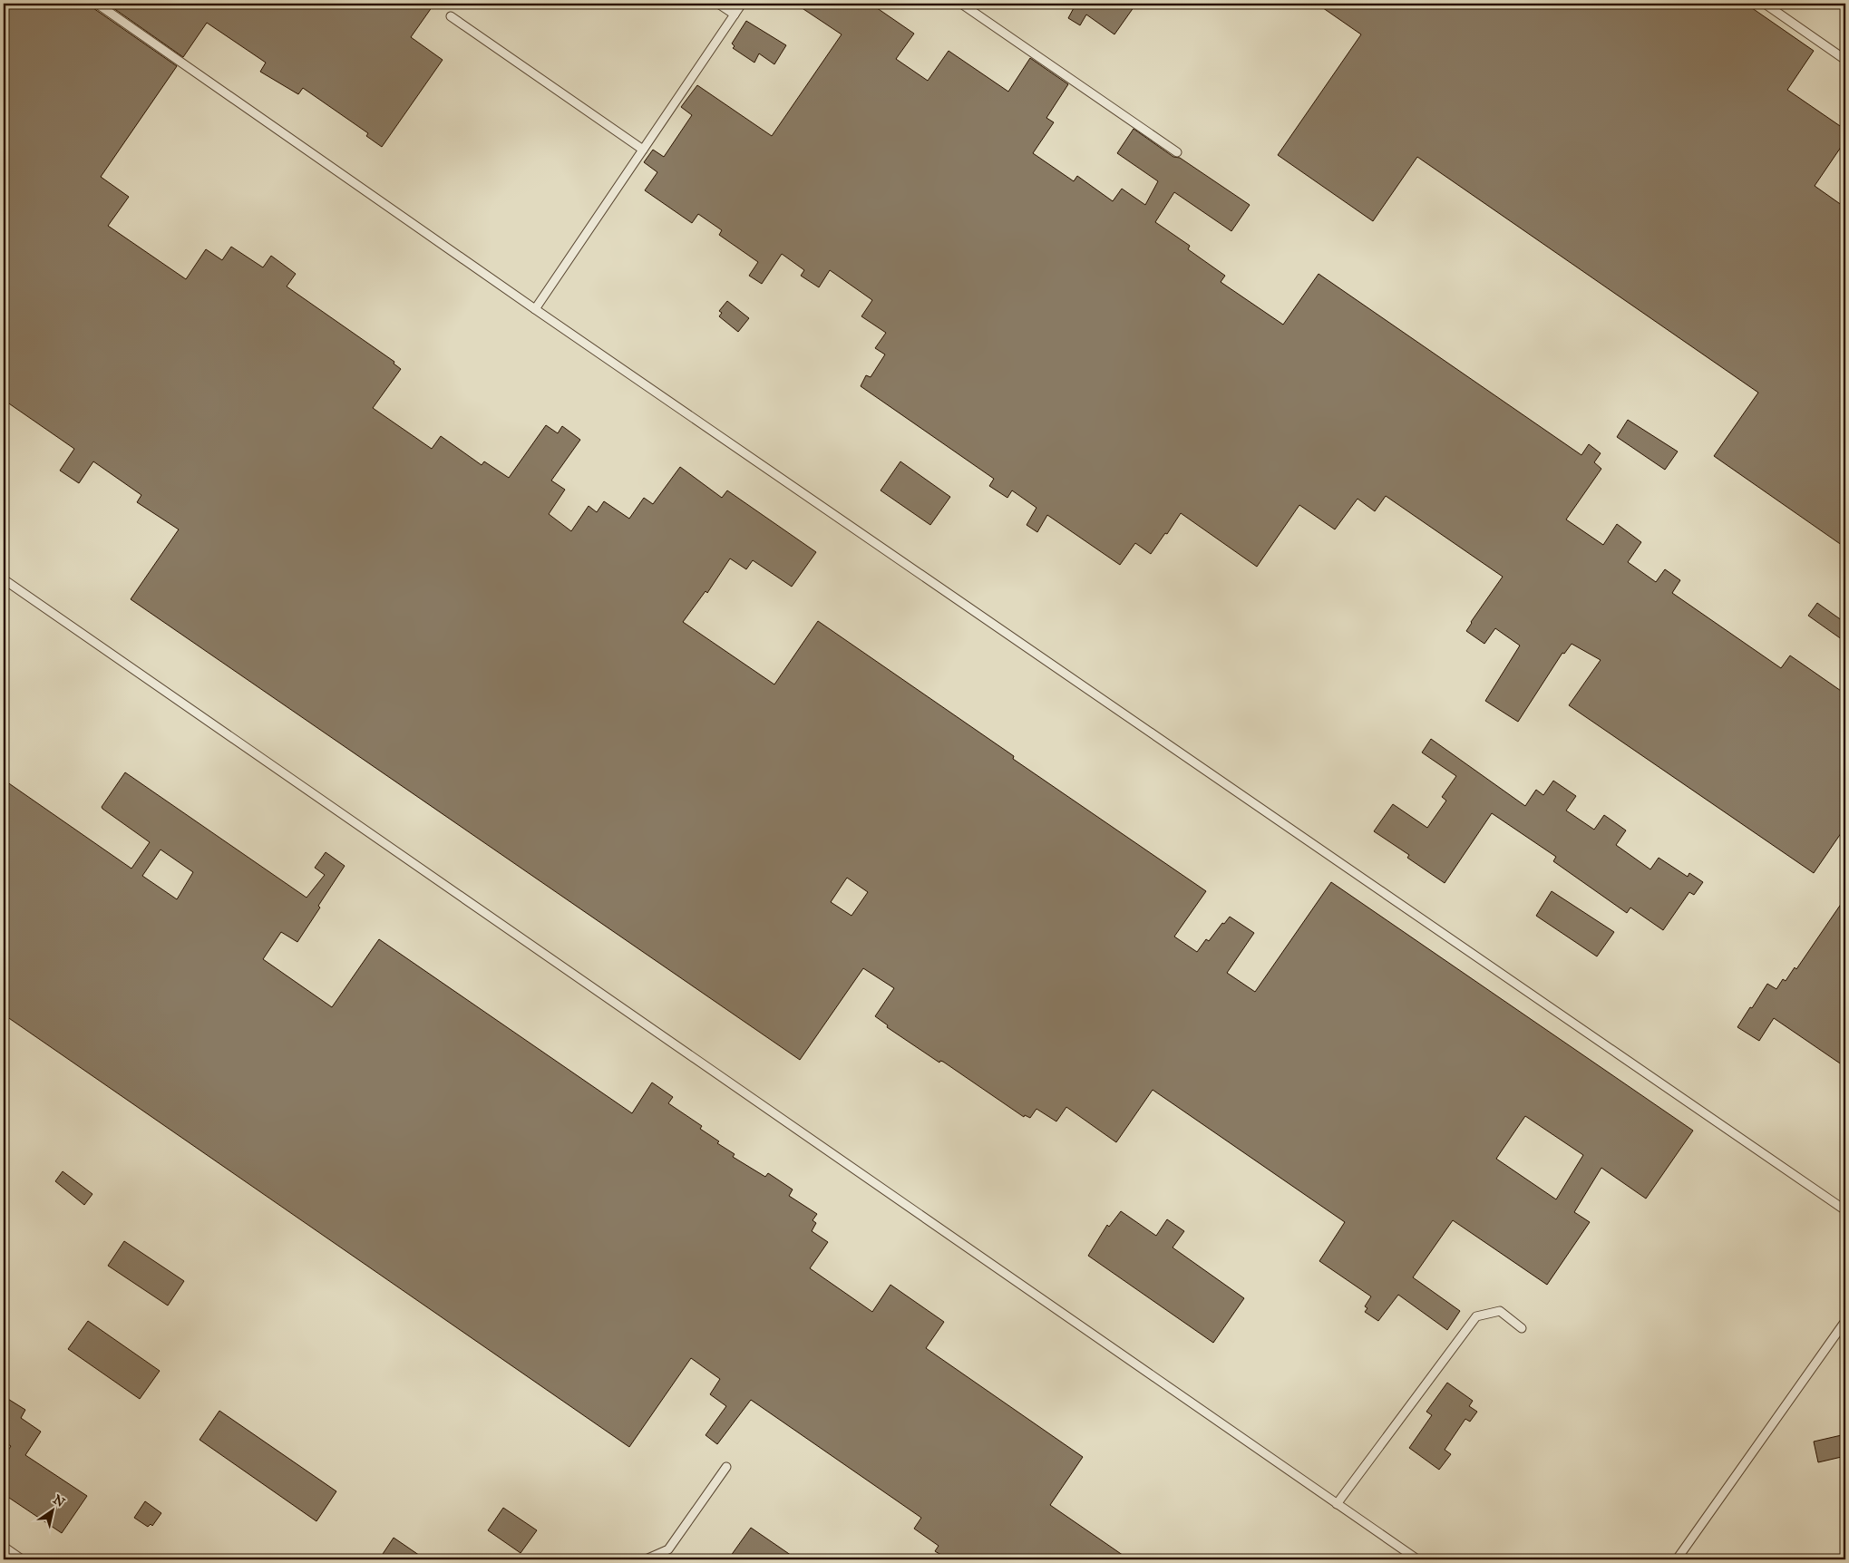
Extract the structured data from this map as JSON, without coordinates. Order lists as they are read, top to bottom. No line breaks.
{"north":"top right"}
